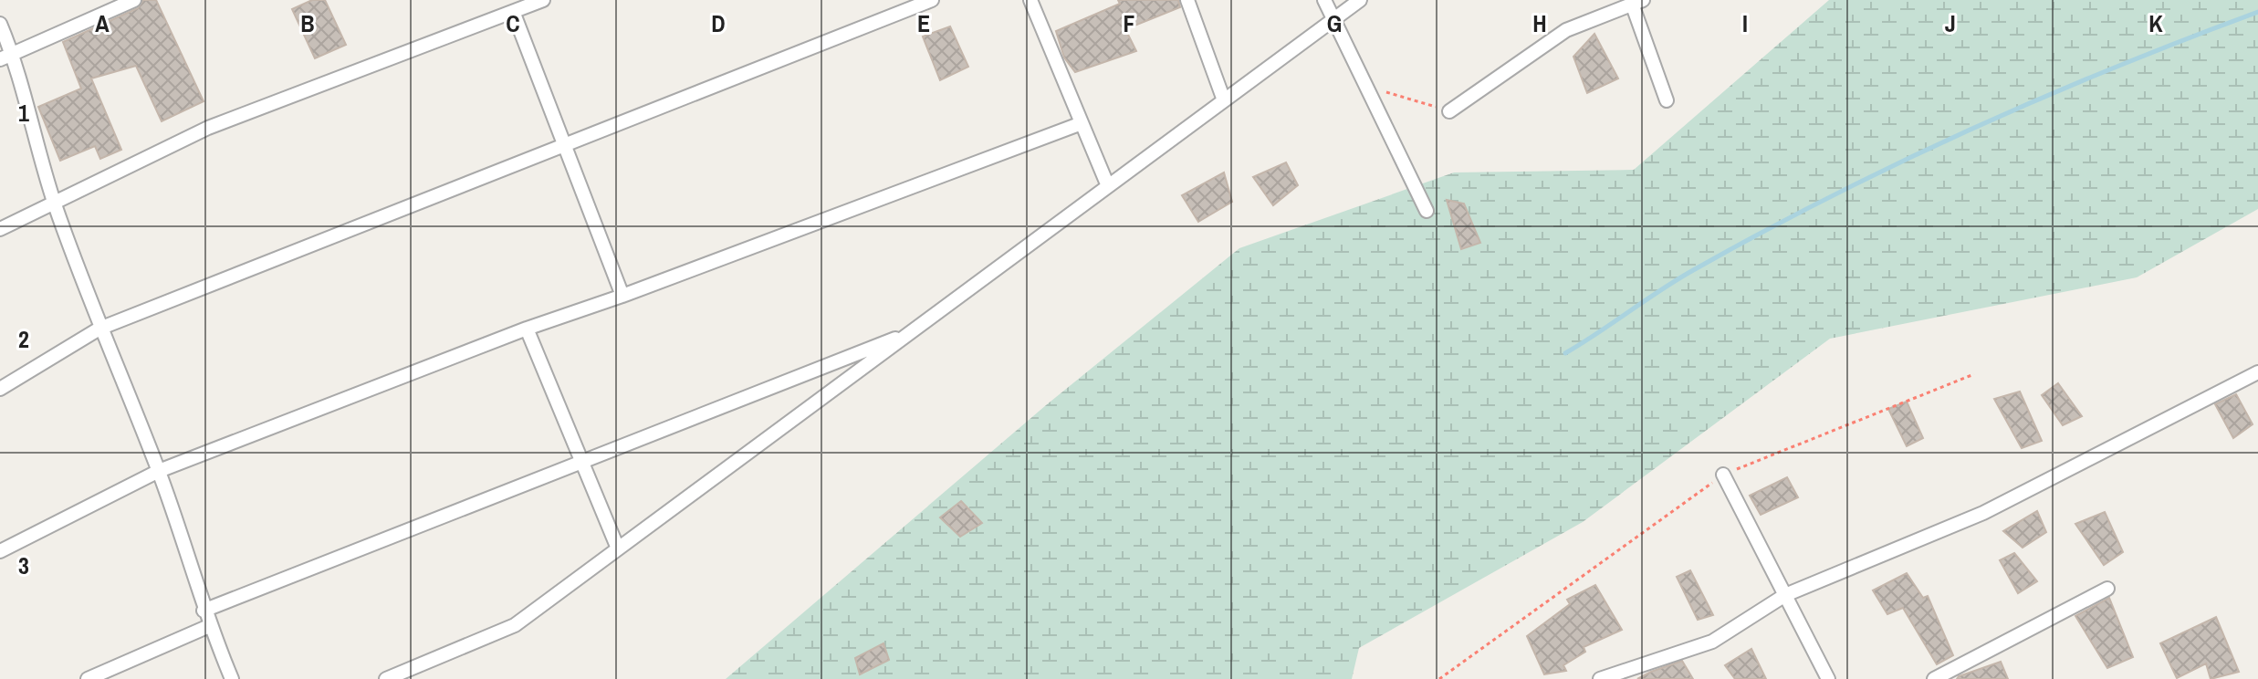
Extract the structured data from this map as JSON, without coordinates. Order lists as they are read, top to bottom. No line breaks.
{"grid":{"columns":["A","B","C","D","E","F","G","H","I","J","K"],"rows":["1","2","3"]}}
